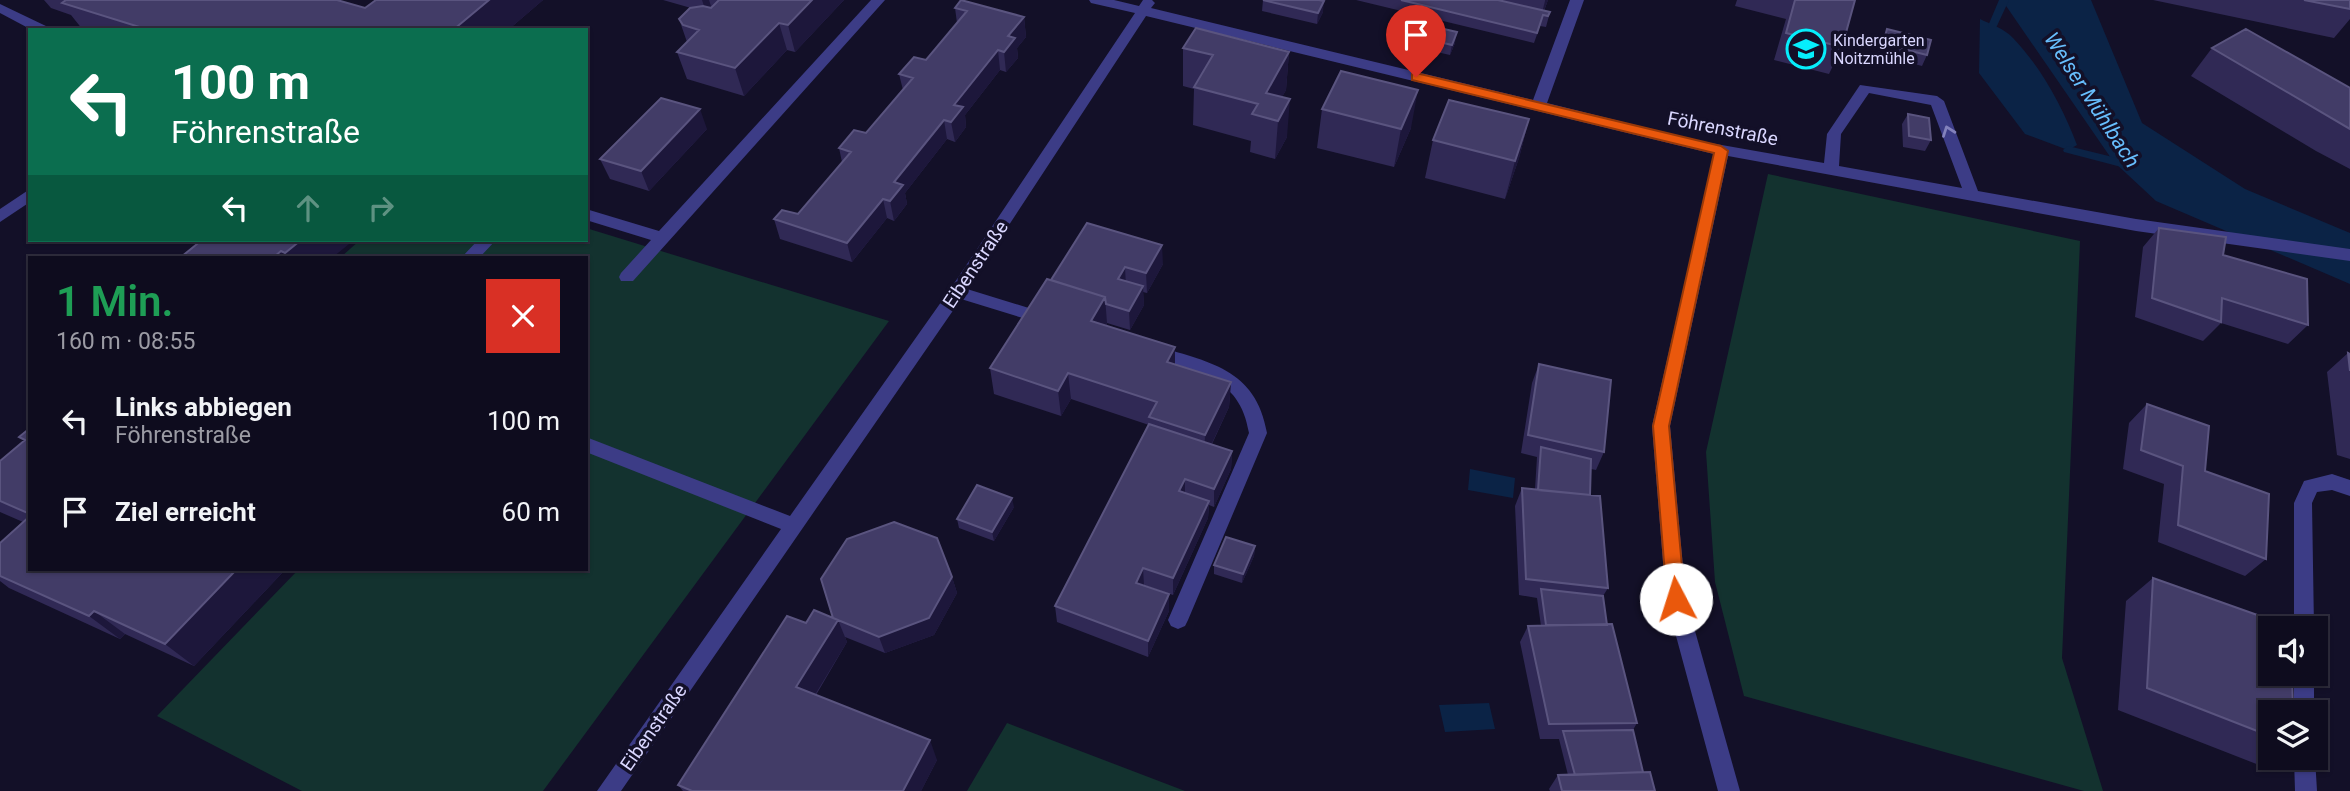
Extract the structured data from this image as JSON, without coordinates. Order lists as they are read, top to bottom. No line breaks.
{"streets":{"street":["Föhrenstraße","Eibenstraße"]},"crossings":[["Föhrenstraße","Eibenstraße"]],"water":["Welser Mühlbach"],"places":{"school or university":["Kindergarten Noitzmühle"]},"page":{"turn":["100 m","Föhrenstraße"],"heading":["1 Min.","160 m · 08:55"],"list":[{"name":"Links abbiegen","note":"Föhrenstraße","value":"100 m"},{"name":"Ziel erreicht","value":"60 m"}]}}
